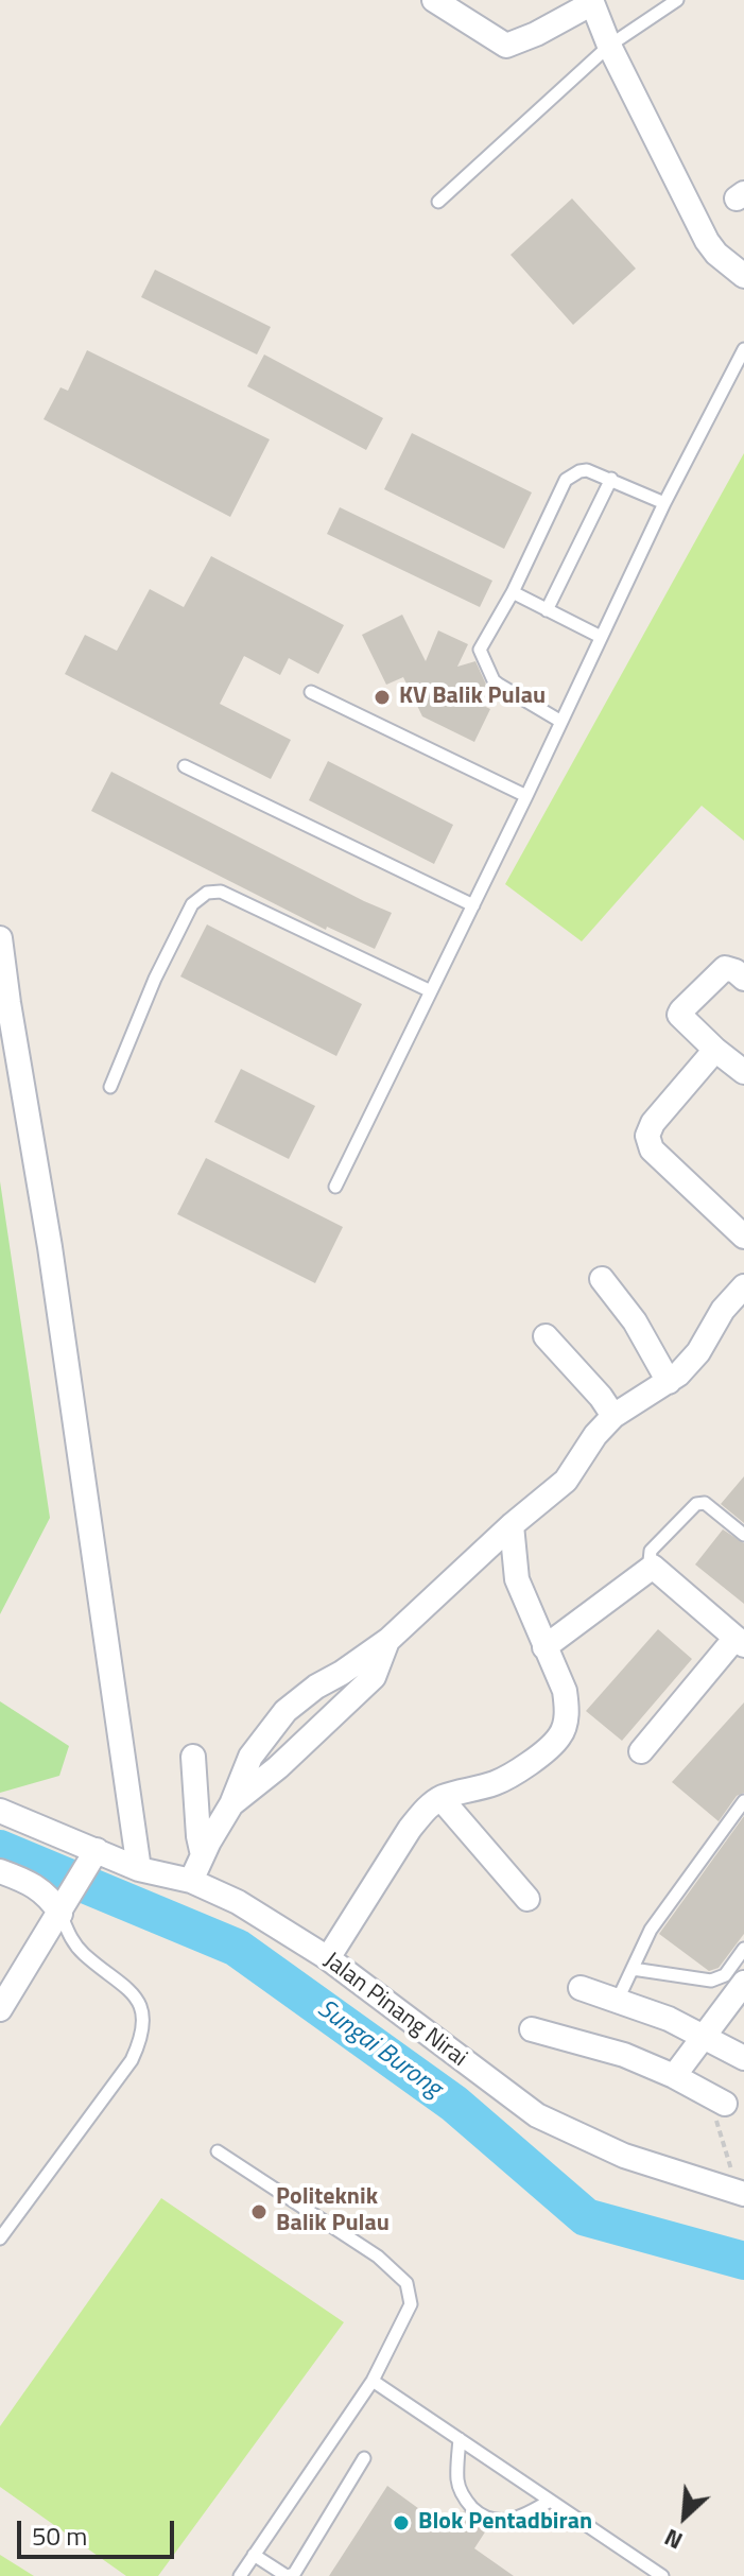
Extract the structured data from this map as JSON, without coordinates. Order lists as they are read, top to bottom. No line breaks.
{"streets":{"street":["Jalan Pinang Nirai"]},"water":["Sungai Burong"],"places":["KV Balik Pulau","Politeknik Balik Pulau","Blok Pentadbiran"],"scale_bar":"50 m","north":"bottom left"}
